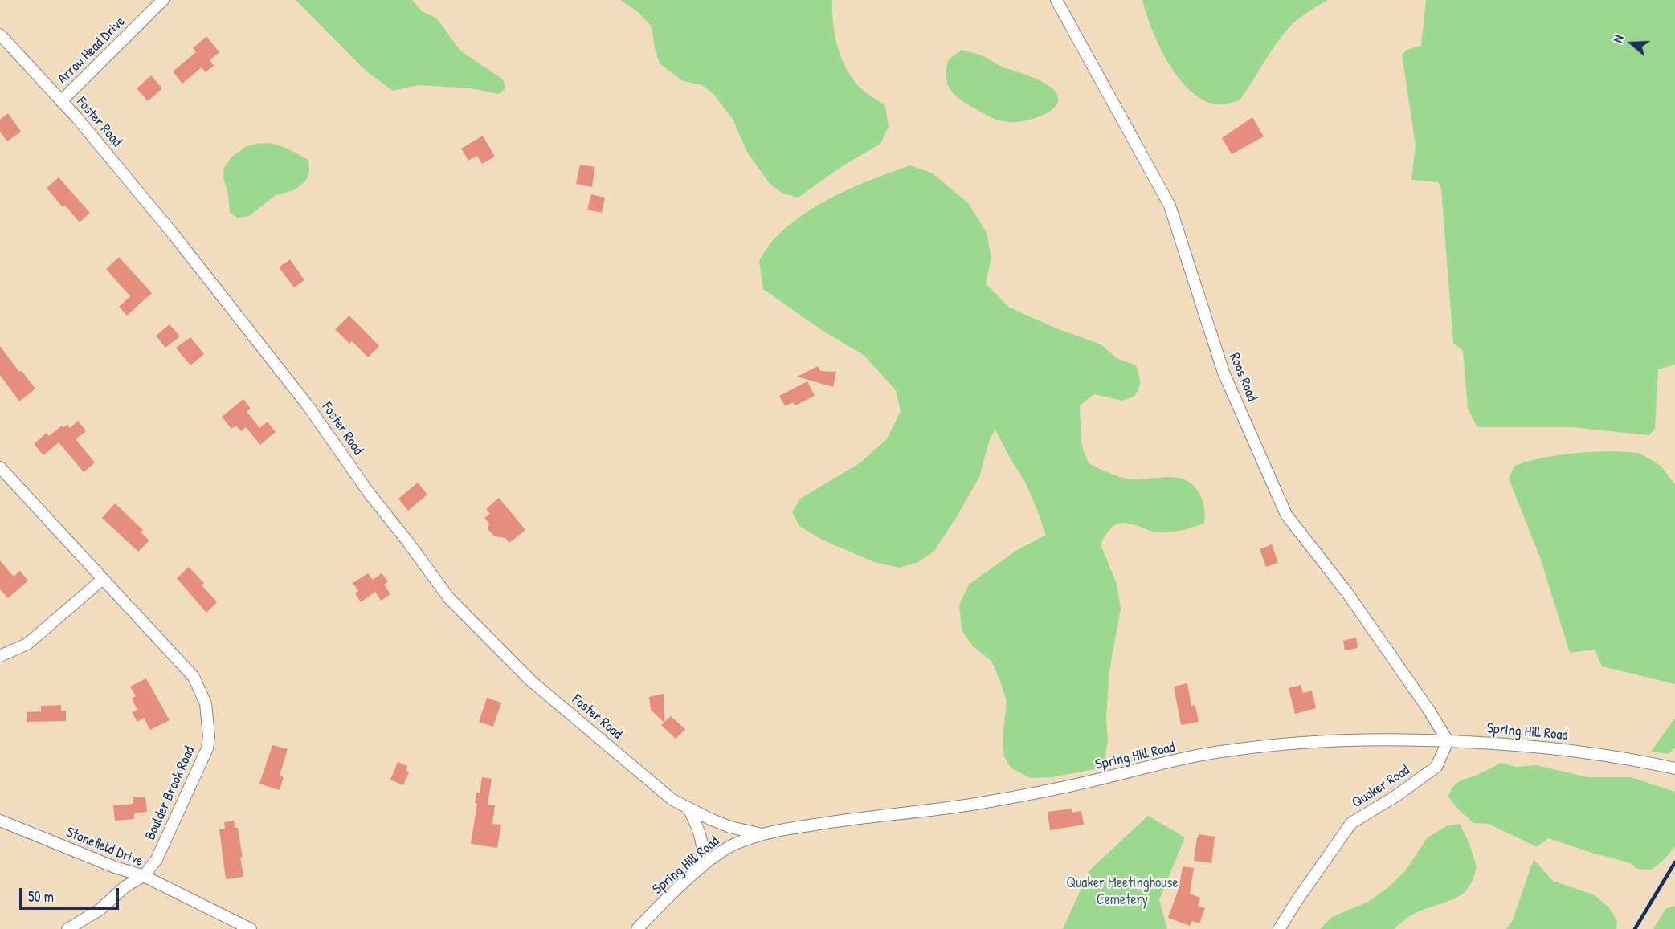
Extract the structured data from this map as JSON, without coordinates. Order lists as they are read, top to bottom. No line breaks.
{"streets":{"street":["Arrow Head Drive","Foster Road","Roos Road","Spring Hill Road","Quaker Road","Boulder Brook Road","Stonefield Drive"]},"crossings":[["Arrow Head Drive","Foster Road"],["Foster Road","Spring Hill Road"],["Roos Road","Spring Hill Road"],["Roos Road","Quaker Road"],["Spring Hill Road","Quaker Road"],["Boulder Brook Road","Stonefield Drive"]],"parks":["Quaker Meetinghouse Cemetery"],"scale_bar":"50 m","north":"left"}
